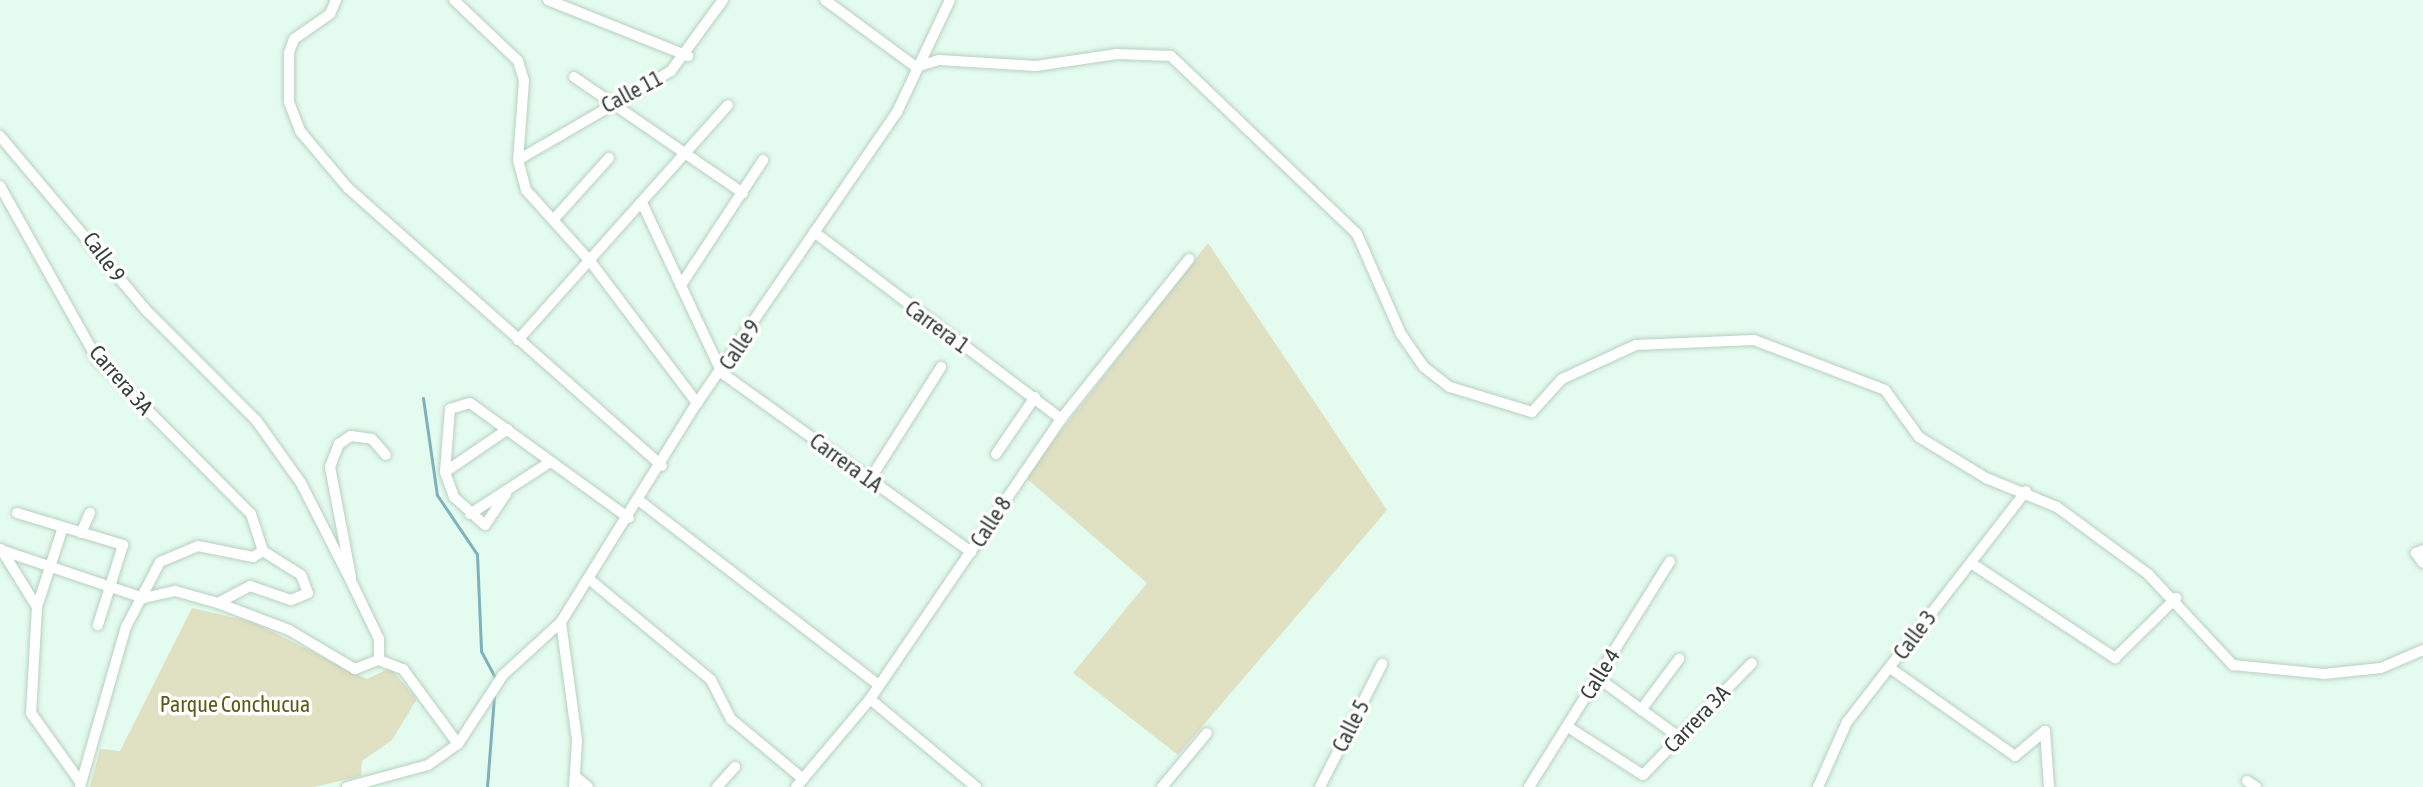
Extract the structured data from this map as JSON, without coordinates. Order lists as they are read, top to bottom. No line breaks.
{"streets":{"street":["Calle 11","Calle 9","Carrera 1","Carrera 3A","Carrera 1A","Calle 8","Calle 3","Calle 4","Calle 5"]},"crossings":[["Calle 9","Carrera 1"],["Calle 9","Carrera 1A"],["Carrera 1","Calle 8"],["Carrera 3A","Calle 4"],["Carrera 1A","Calle 8"]],"parks":["Parque Conchucua"]}
